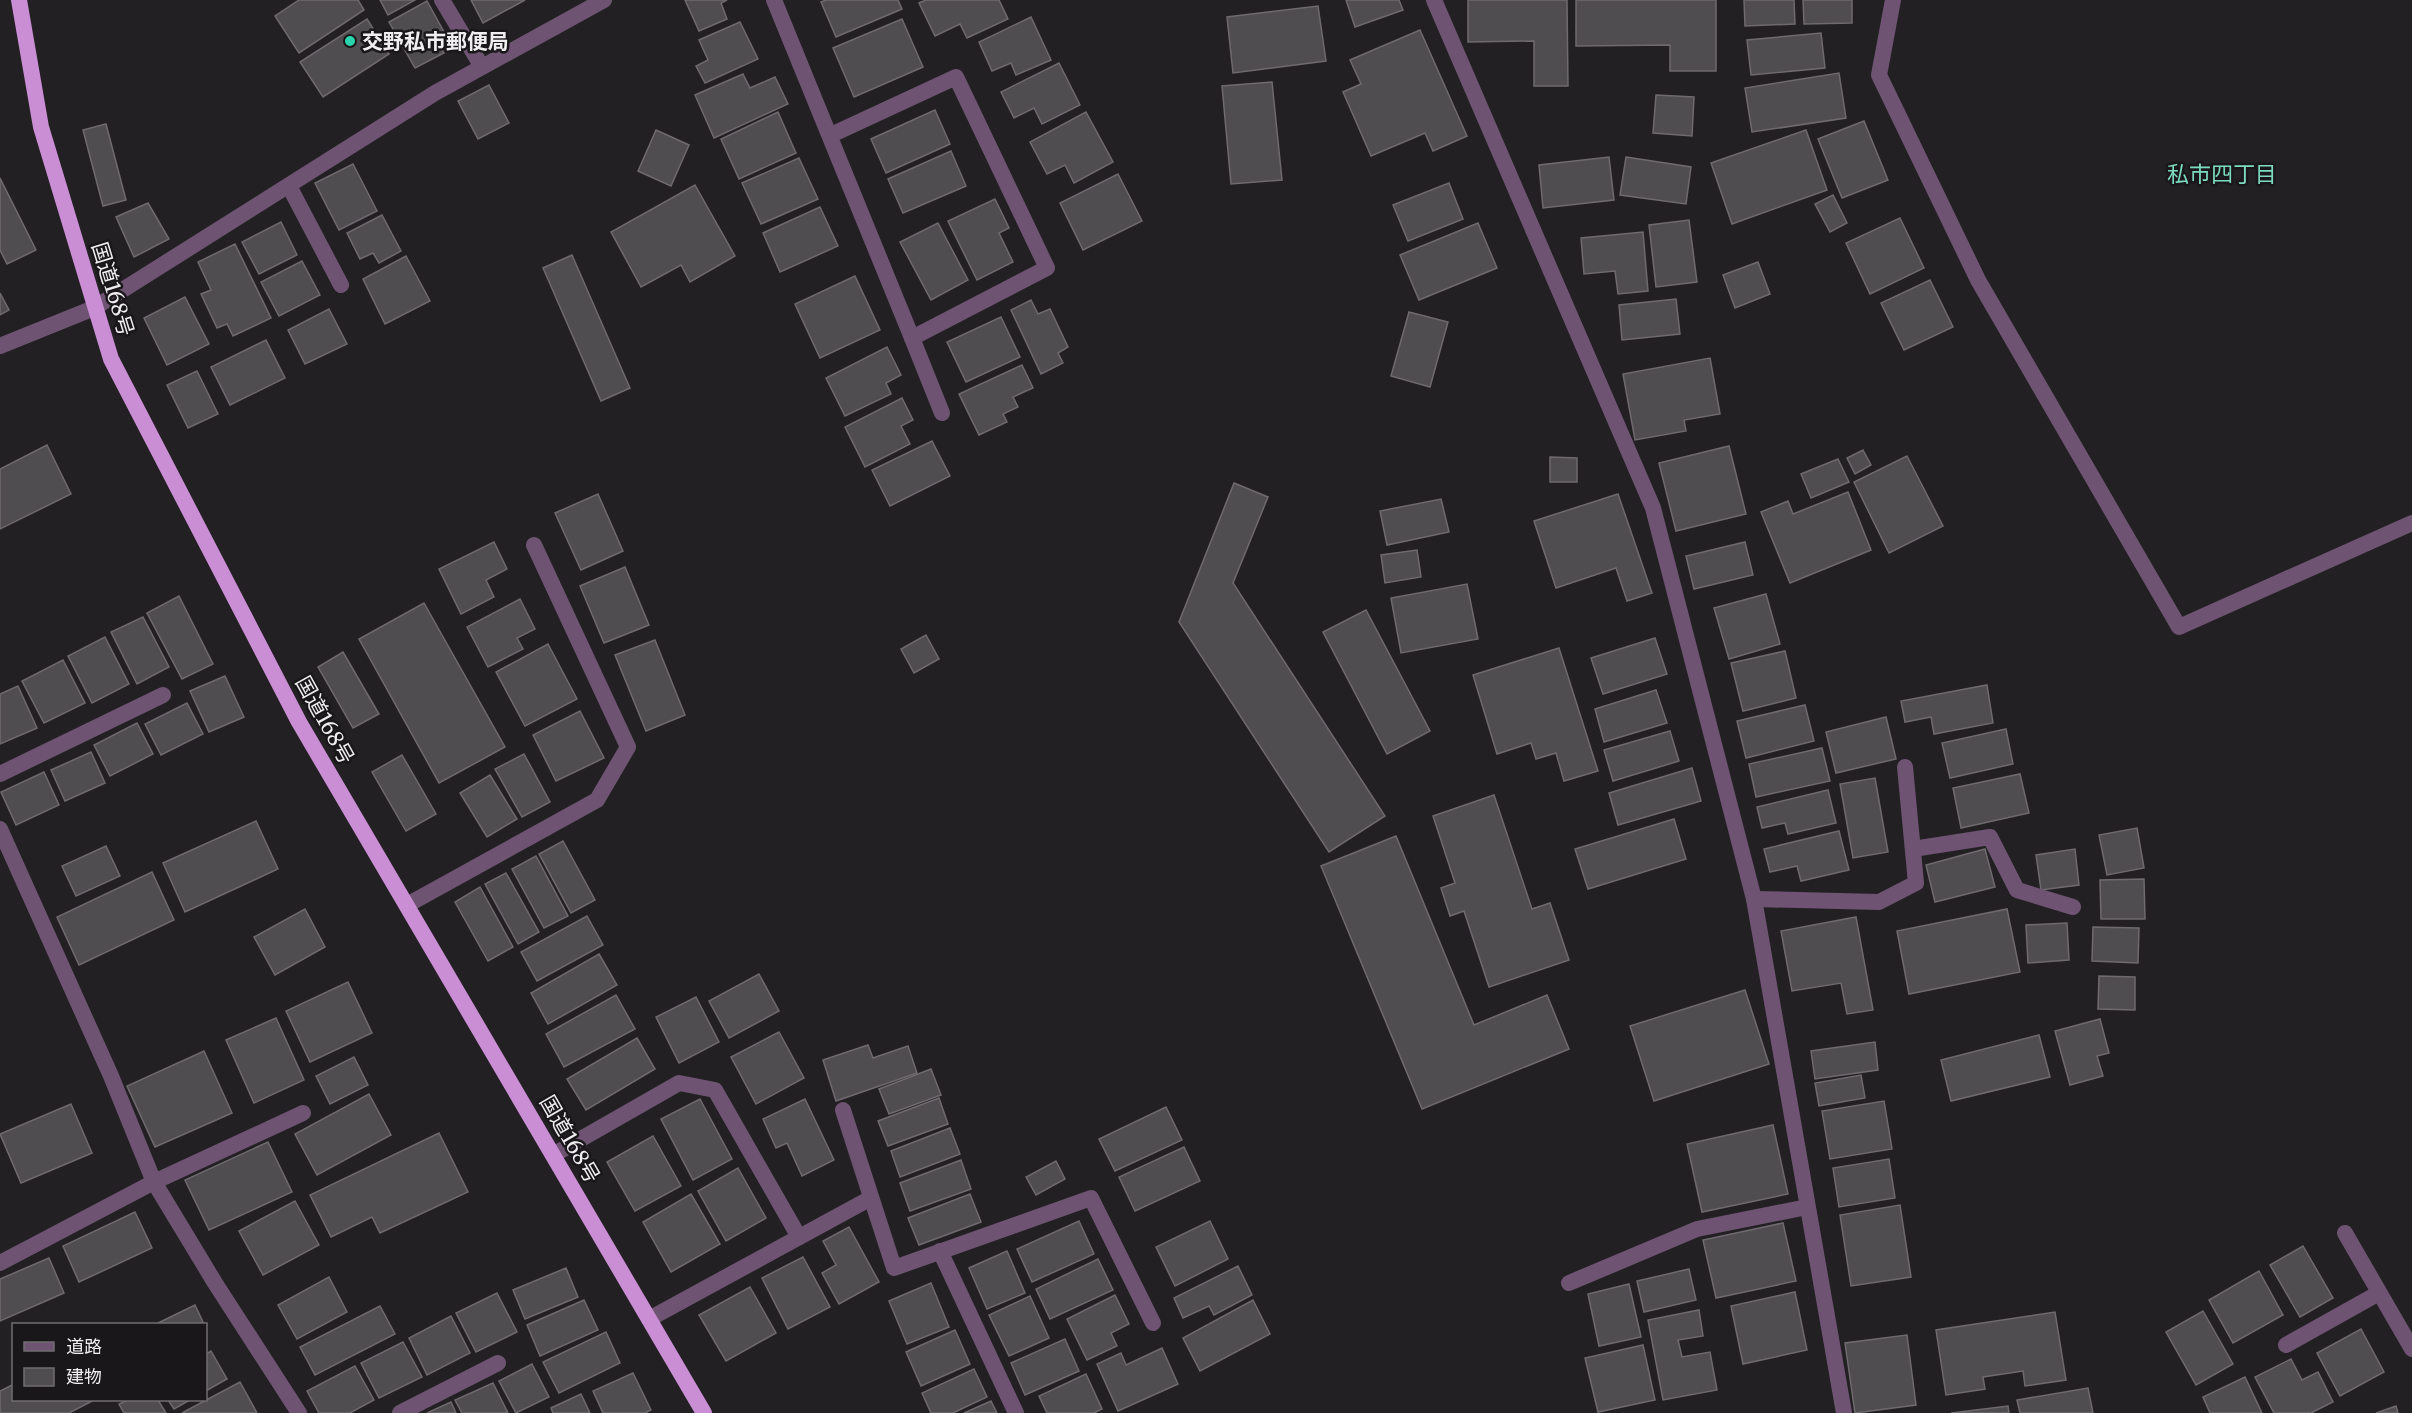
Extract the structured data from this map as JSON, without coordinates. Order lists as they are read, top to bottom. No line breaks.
{"streets":{"highway":["国道168号"]},"districts":["私市四丁目"],"places":["交野私市郵便局"],"legend":["道路","建物"]}
